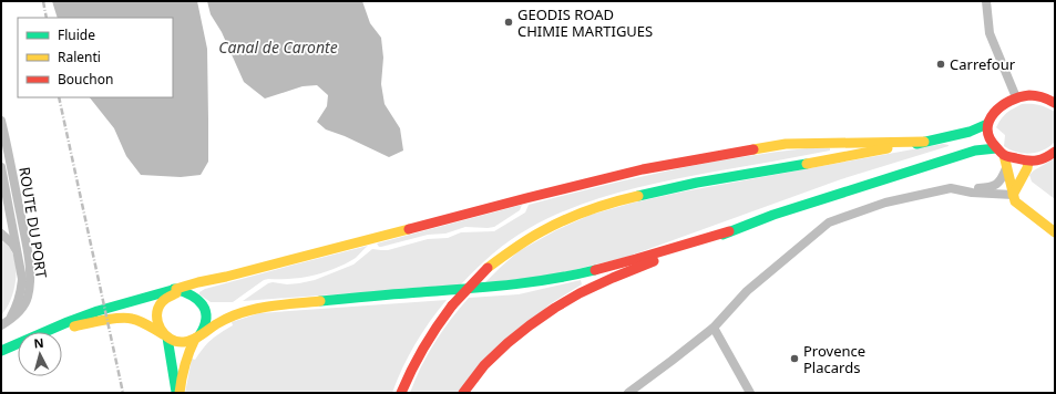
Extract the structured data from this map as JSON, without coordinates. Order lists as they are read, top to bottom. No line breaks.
{"streets":{"street":["ROUTE DU PORT"]},"water":["Canal de Caronte"],"places":["GEODIS ROAD CHIMIE MARTIGUES","Carrefour","Provence Placards"],"legend":["Fluide","Ralenti","Bouchon"],"north":"top"}
